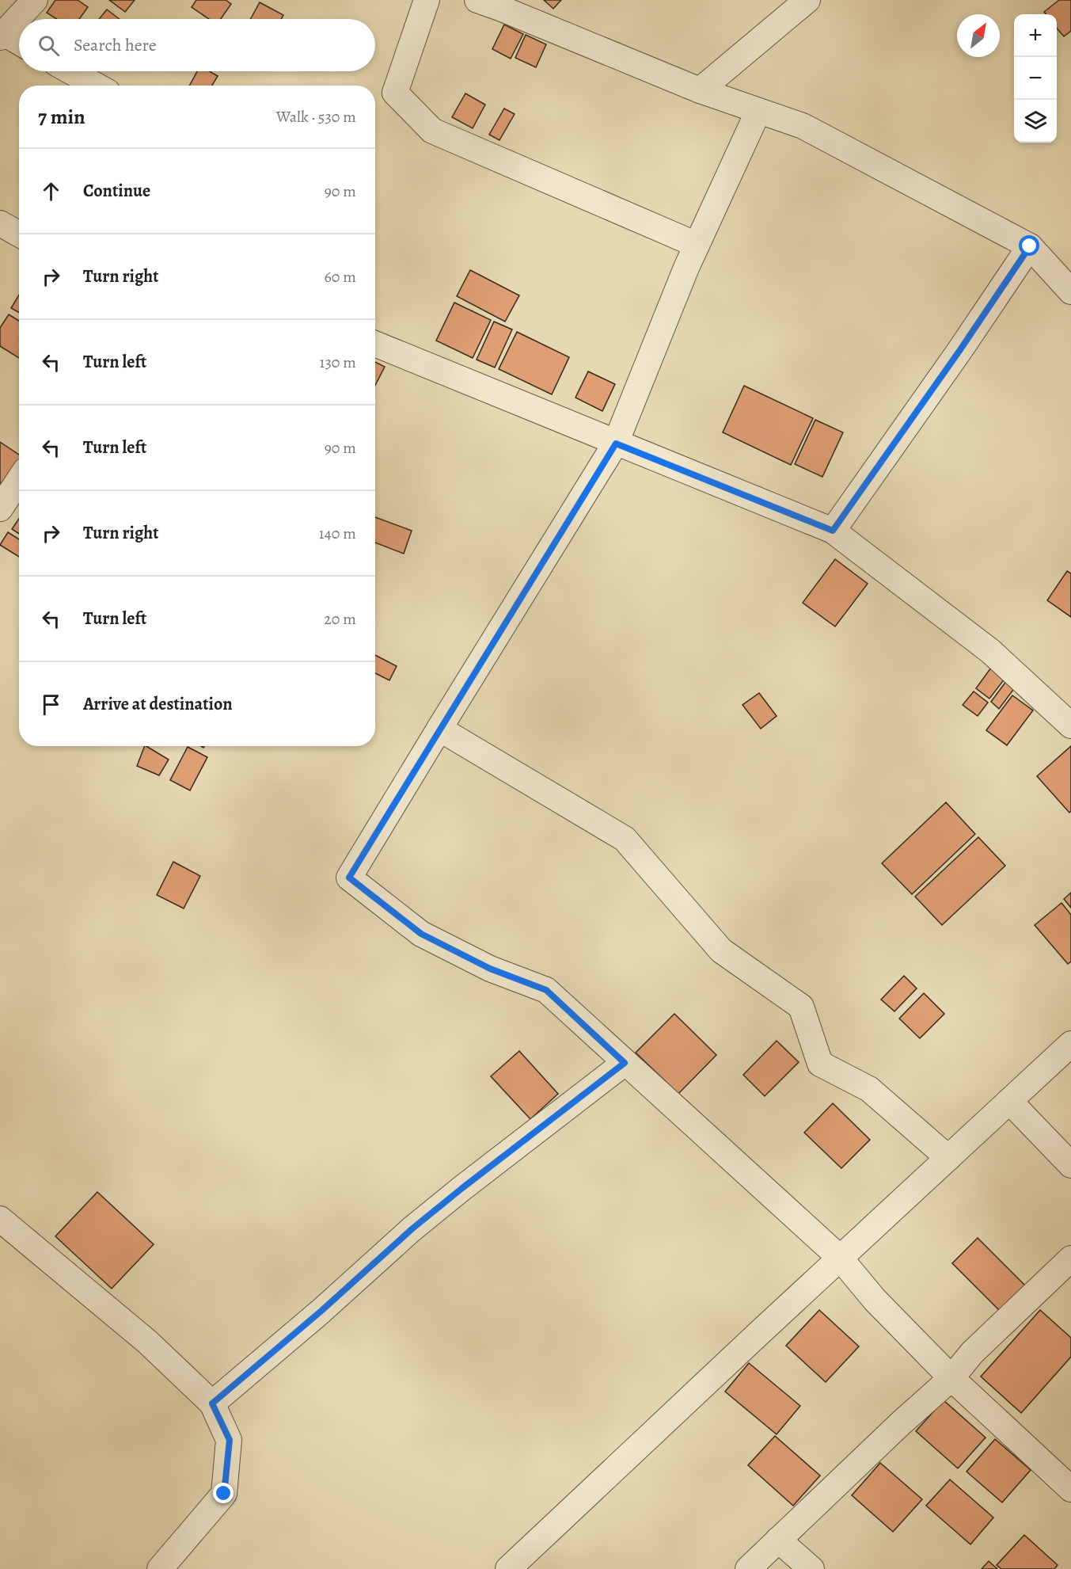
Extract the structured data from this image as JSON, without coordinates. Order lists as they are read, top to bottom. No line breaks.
{"north":"top right","page":{"map_buttons":["+","−"],"search":"Search here","heading":["7 min","Walk · 530 m"],"list":[["Continue","90 m"],["Turn right","60 m"],["Turn left","130 m"],["Turn left","90 m"],["Turn right","140 m"],["Turn left","20 m"],"Arrive at destination"]}}
